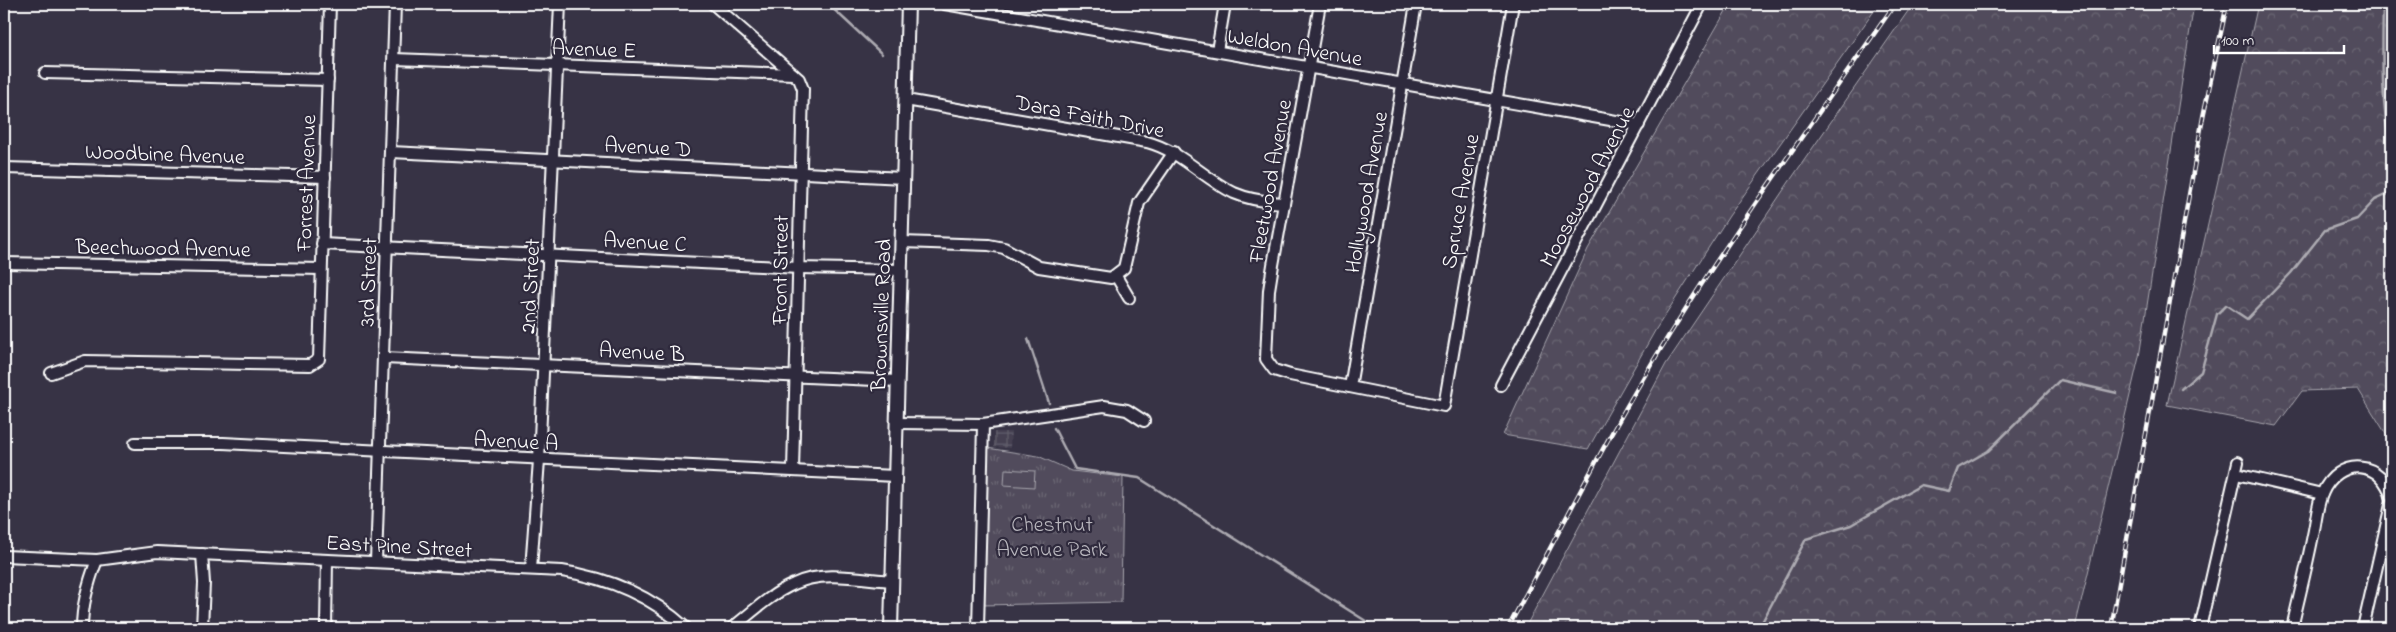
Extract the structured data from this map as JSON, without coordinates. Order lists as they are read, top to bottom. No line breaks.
{"streets":{"street":["Weldon Avenue","Avenue E","Dara Faith Drive","Avenue D","Woodbine Avenue","Fleetwood Avenue","Forrest Avenue","Moosewood Avenue","Hollywood Avenue","Spruce Avenue","Avenue C","Beechwood Avenue","Front Street","3rd Street","2nd Street","Brownsville Road","Avenue B","Avenue A","East Pine Street"]},"crossings":[["Weldon Avenue","Fleetwood Avenue"],["Weldon Avenue","Moosewood Avenue"],["Weldon Avenue","Hollywood Avenue"],["Weldon Avenue","Spruce Avenue"],["Avenue E","Front Street"],["Avenue E","3rd Street"],["Avenue E","2nd Street"],["Dara Faith Drive","Fleetwood Avenue"],["Dara Faith Drive","Brownsville Road"],["Avenue D","Front Street"],["Avenue D","3rd Street"],["Avenue D","2nd Street"],["Avenue D","Brownsville Road"],["Woodbine Avenue","Forrest Avenue"],["Fleetwood Avenue","Hollywood Avenue"],["Fleetwood Avenue","Spruce Avenue"],["Forrest Avenue","Beechwood Avenue"],["Hollywood Avenue","Spruce Avenue"],["Avenue C","Front Street"],["Avenue C","3rd Street"],["Avenue C","2nd Street"],["Avenue C","Brownsville Road"],["Front Street","Avenue B"],["Front Street","Avenue A"],["3rd Street","Avenue B"],["3rd Street","Avenue A"],["3rd Street","East Pine Street"],["2nd Street","Avenue B"],["2nd Street","Avenue A"],["2nd Street","East Pine Street"],["Brownsville Road","Avenue B"],["Brownsville Road","Avenue A"]],"parks":["Chestnut Avenue Park"],"scale_bar":"100 m"}
